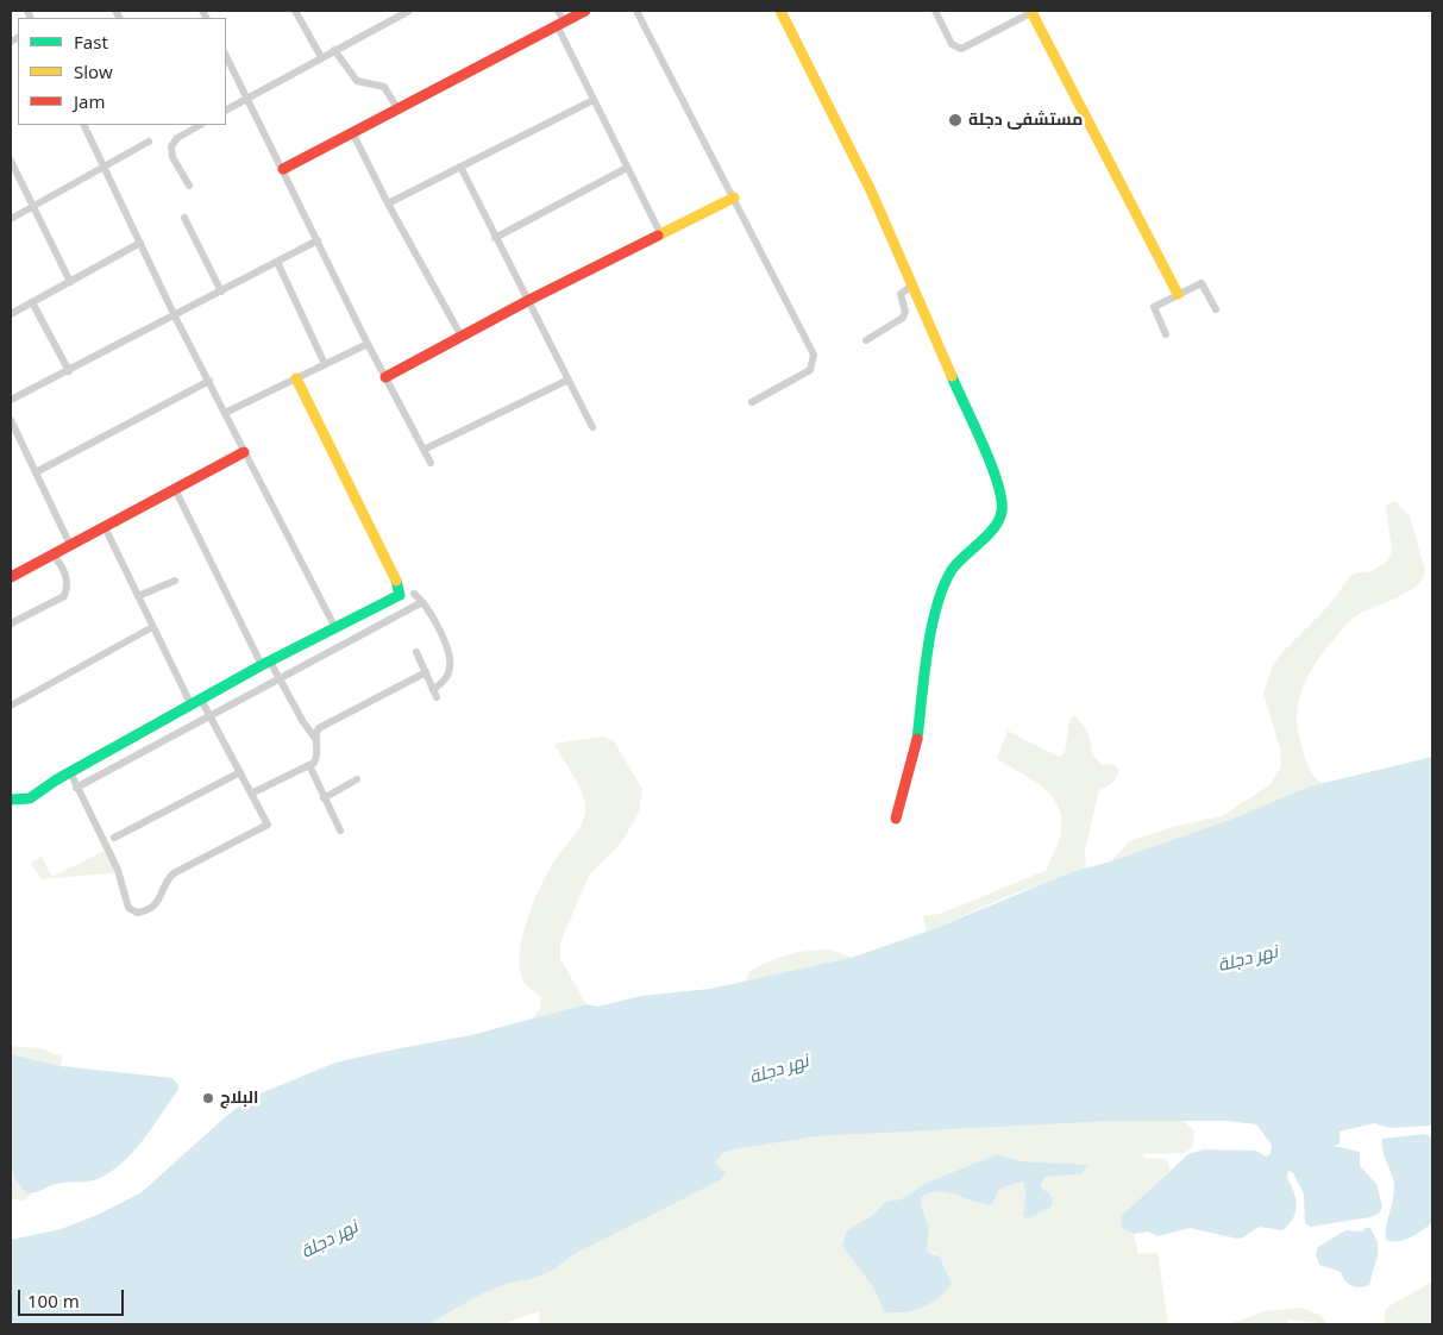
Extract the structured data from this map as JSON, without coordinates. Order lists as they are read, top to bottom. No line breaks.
{"water":["نهر دجلة"],"places":["مستشفى دجلة","البلاج"],"legend":["Fast","Slow","Jam"],"scale_bar":"100 m"}
